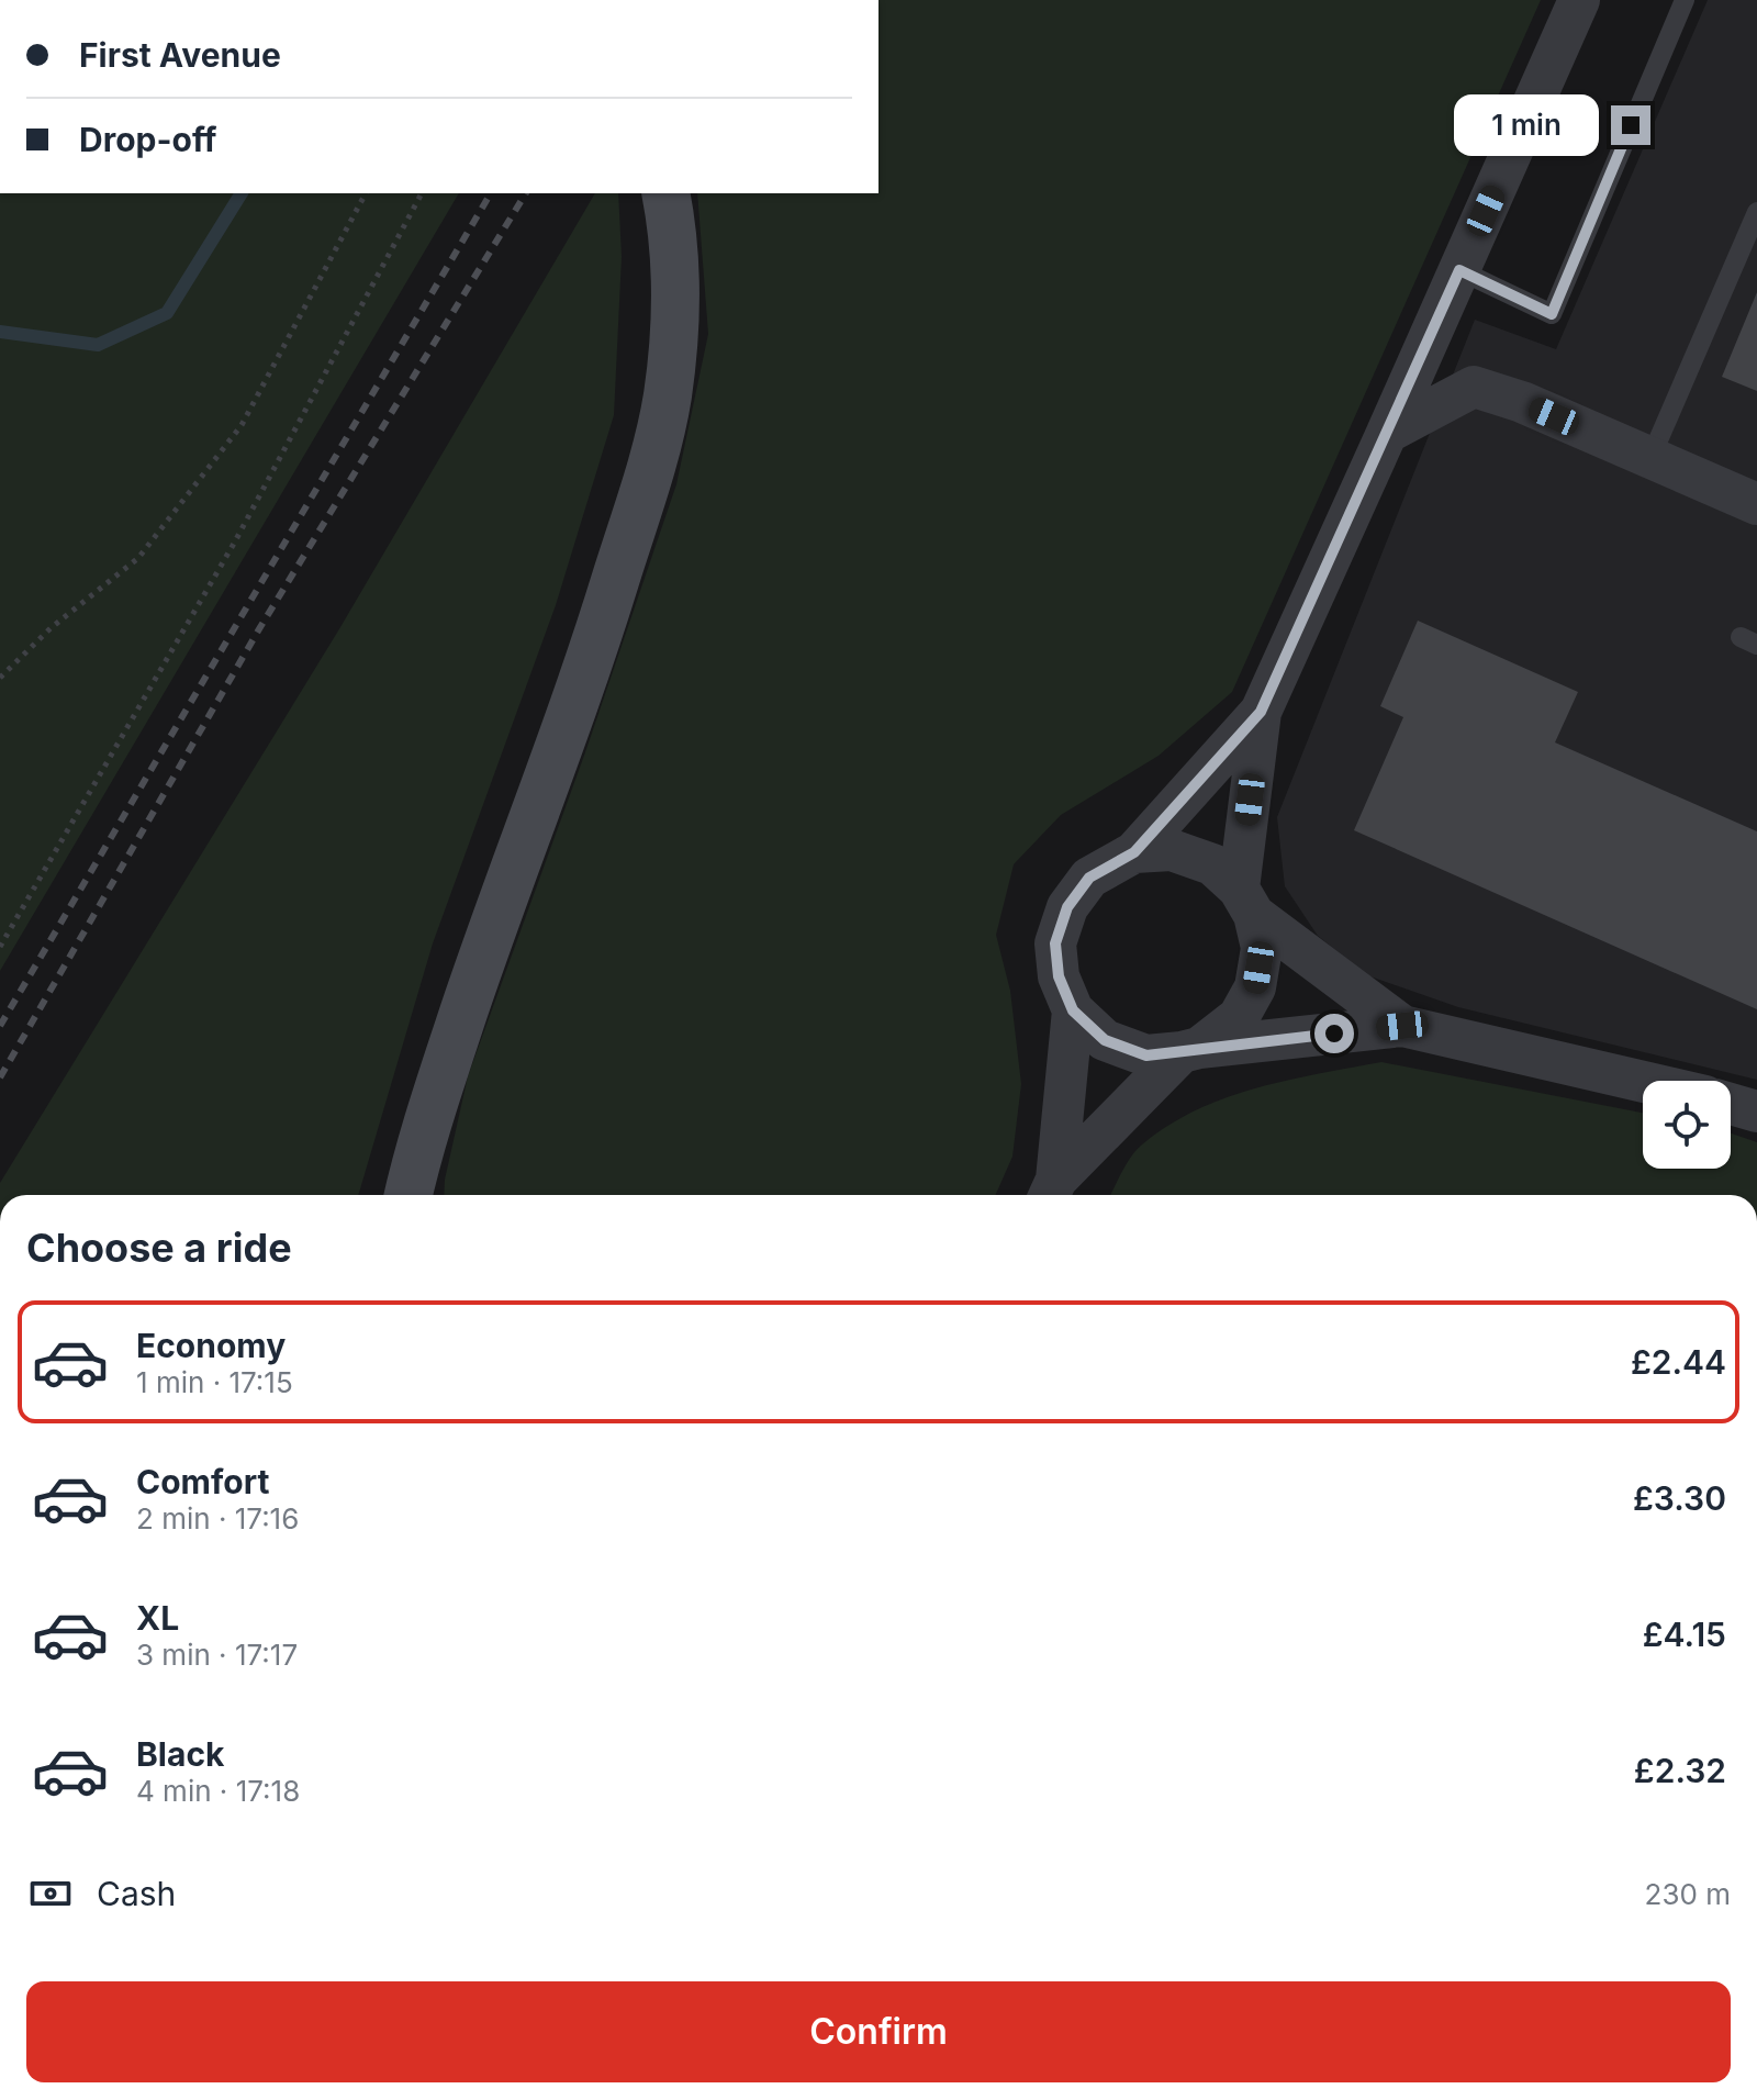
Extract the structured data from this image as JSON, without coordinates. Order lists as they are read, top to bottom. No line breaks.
{"page":{"banner":["First Avenue","Drop-off"],"bubble":"1 min","heading":"Choose a ride","list":[{"name":"Economy","note":"1 min · 17:15","value":"£2.44"},{"name":"Comfort","note":"2 min · 17:16","value":"£3.30"},{"name":"XL","note":"3 min · 17:17","value":"£4.15"},{"name":"Black","note":"4 min · 17:18","value":"£2.32"}],"pay":["Cash","230 m"],"buttons":"Confirm"}}
